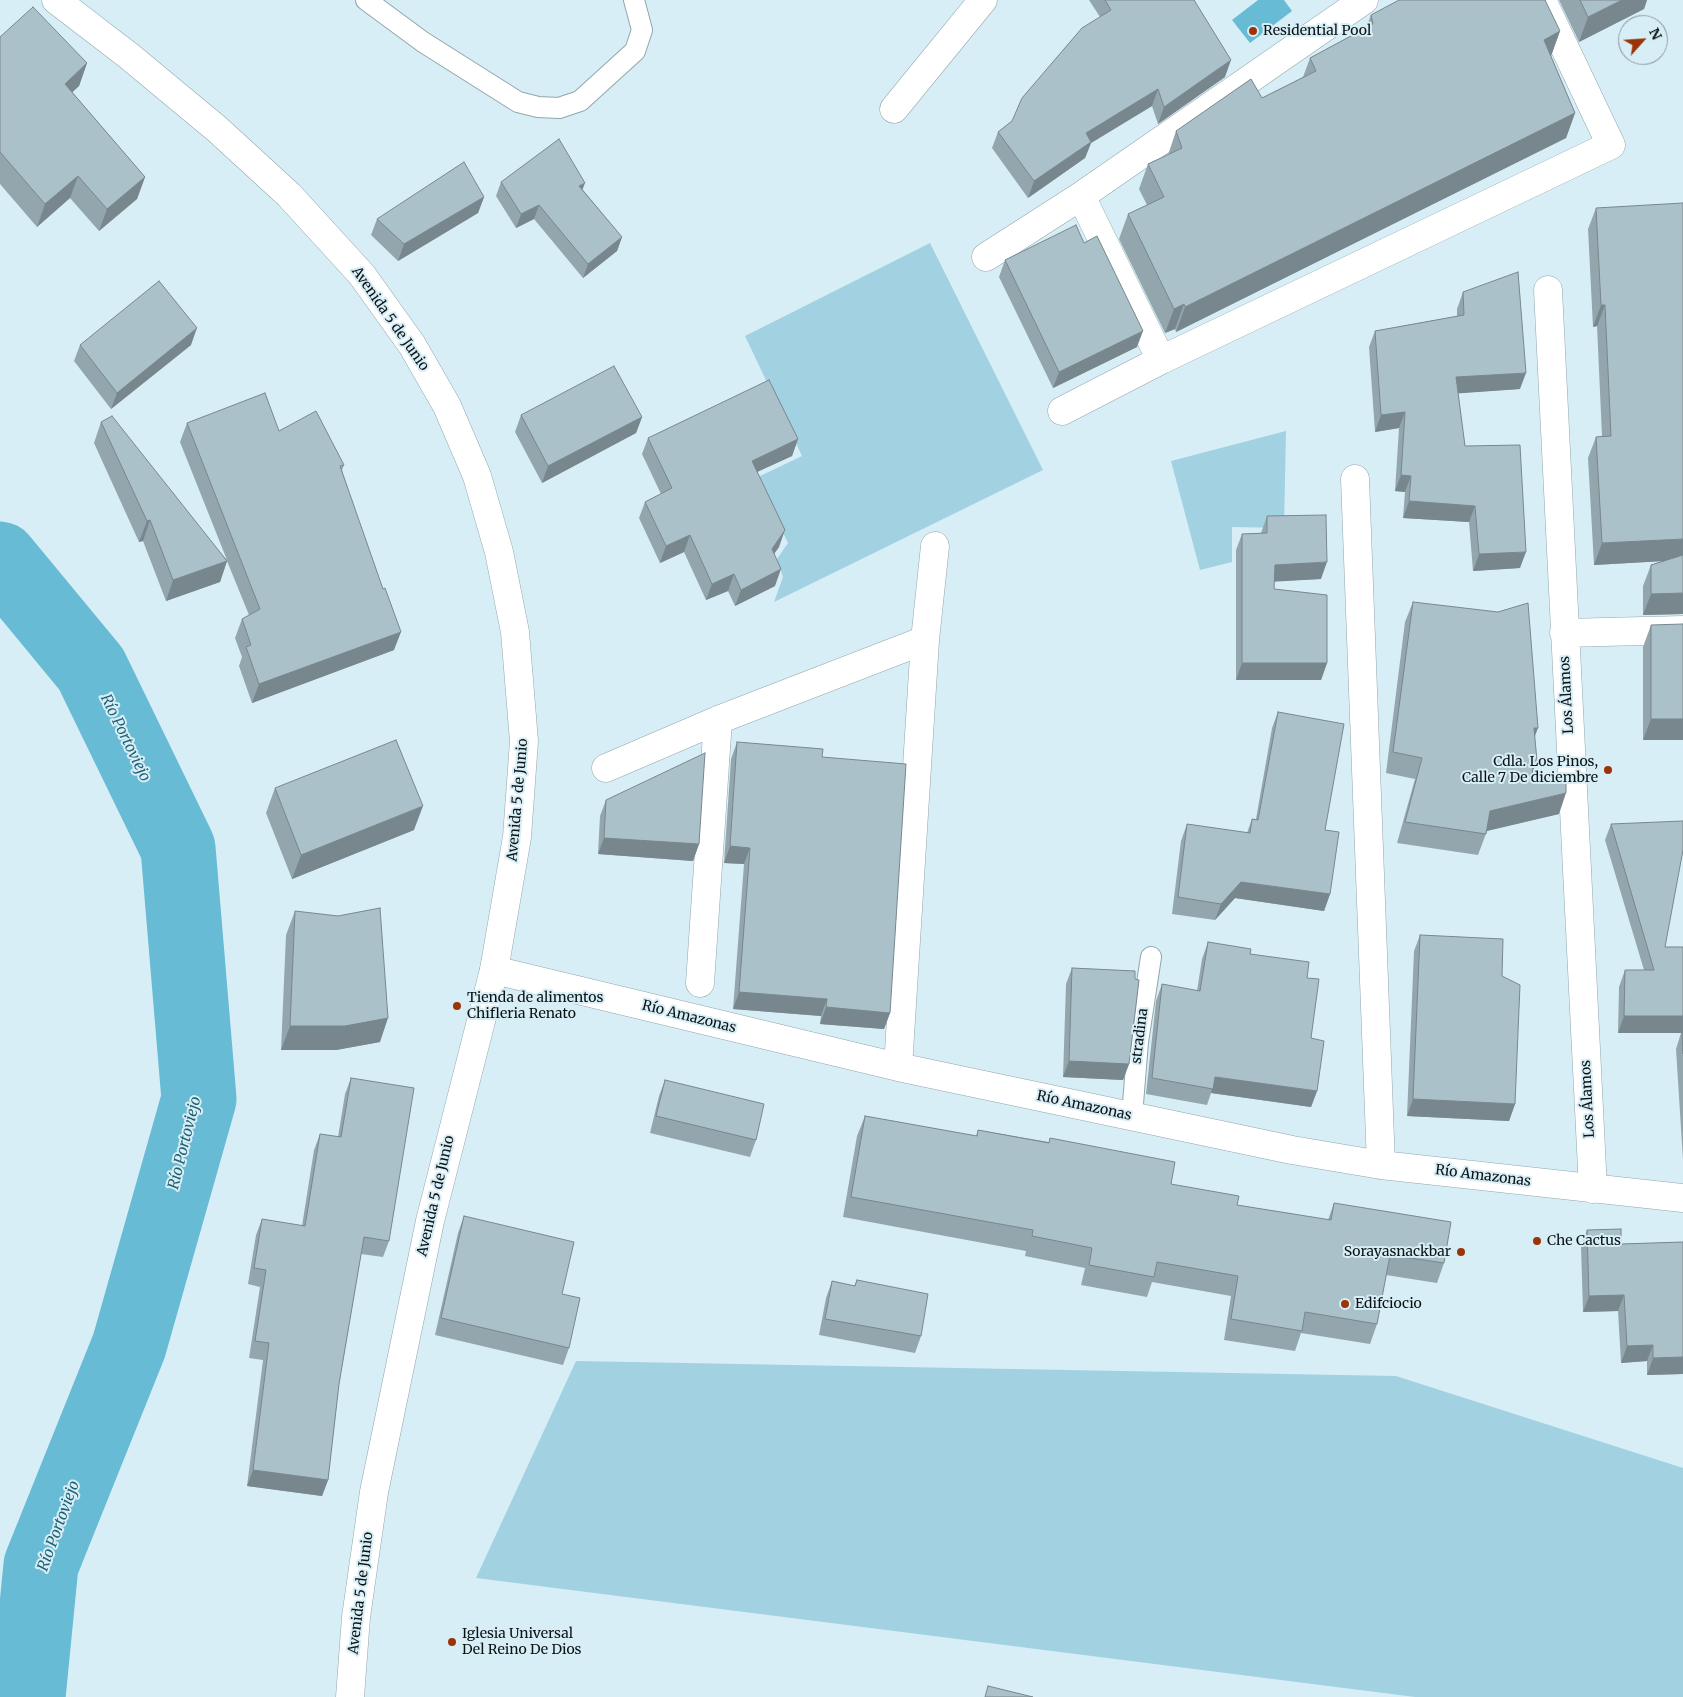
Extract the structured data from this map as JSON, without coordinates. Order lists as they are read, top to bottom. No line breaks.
{"streets":{"street":["Avenida 5 de Junio","Los Álamos","Río Amazonas"],"lane":["stradina"]},"crossings":[["Avenida 5 de Junio","Río Amazonas"],["Los Álamos","Río Amazonas"],["Río Amazonas","stradina"]],"water":["Río Portoviejo"],"places":["Residential Pool","Cdla. Los Pinos, Calle 7 De diciembre","Tienda de alimentos Chifleria Renato","Che Cactus","Sorayasnackbar","Edifciocio","Iglesia Universal Del Reino De Dios"],"north":"top right"}
